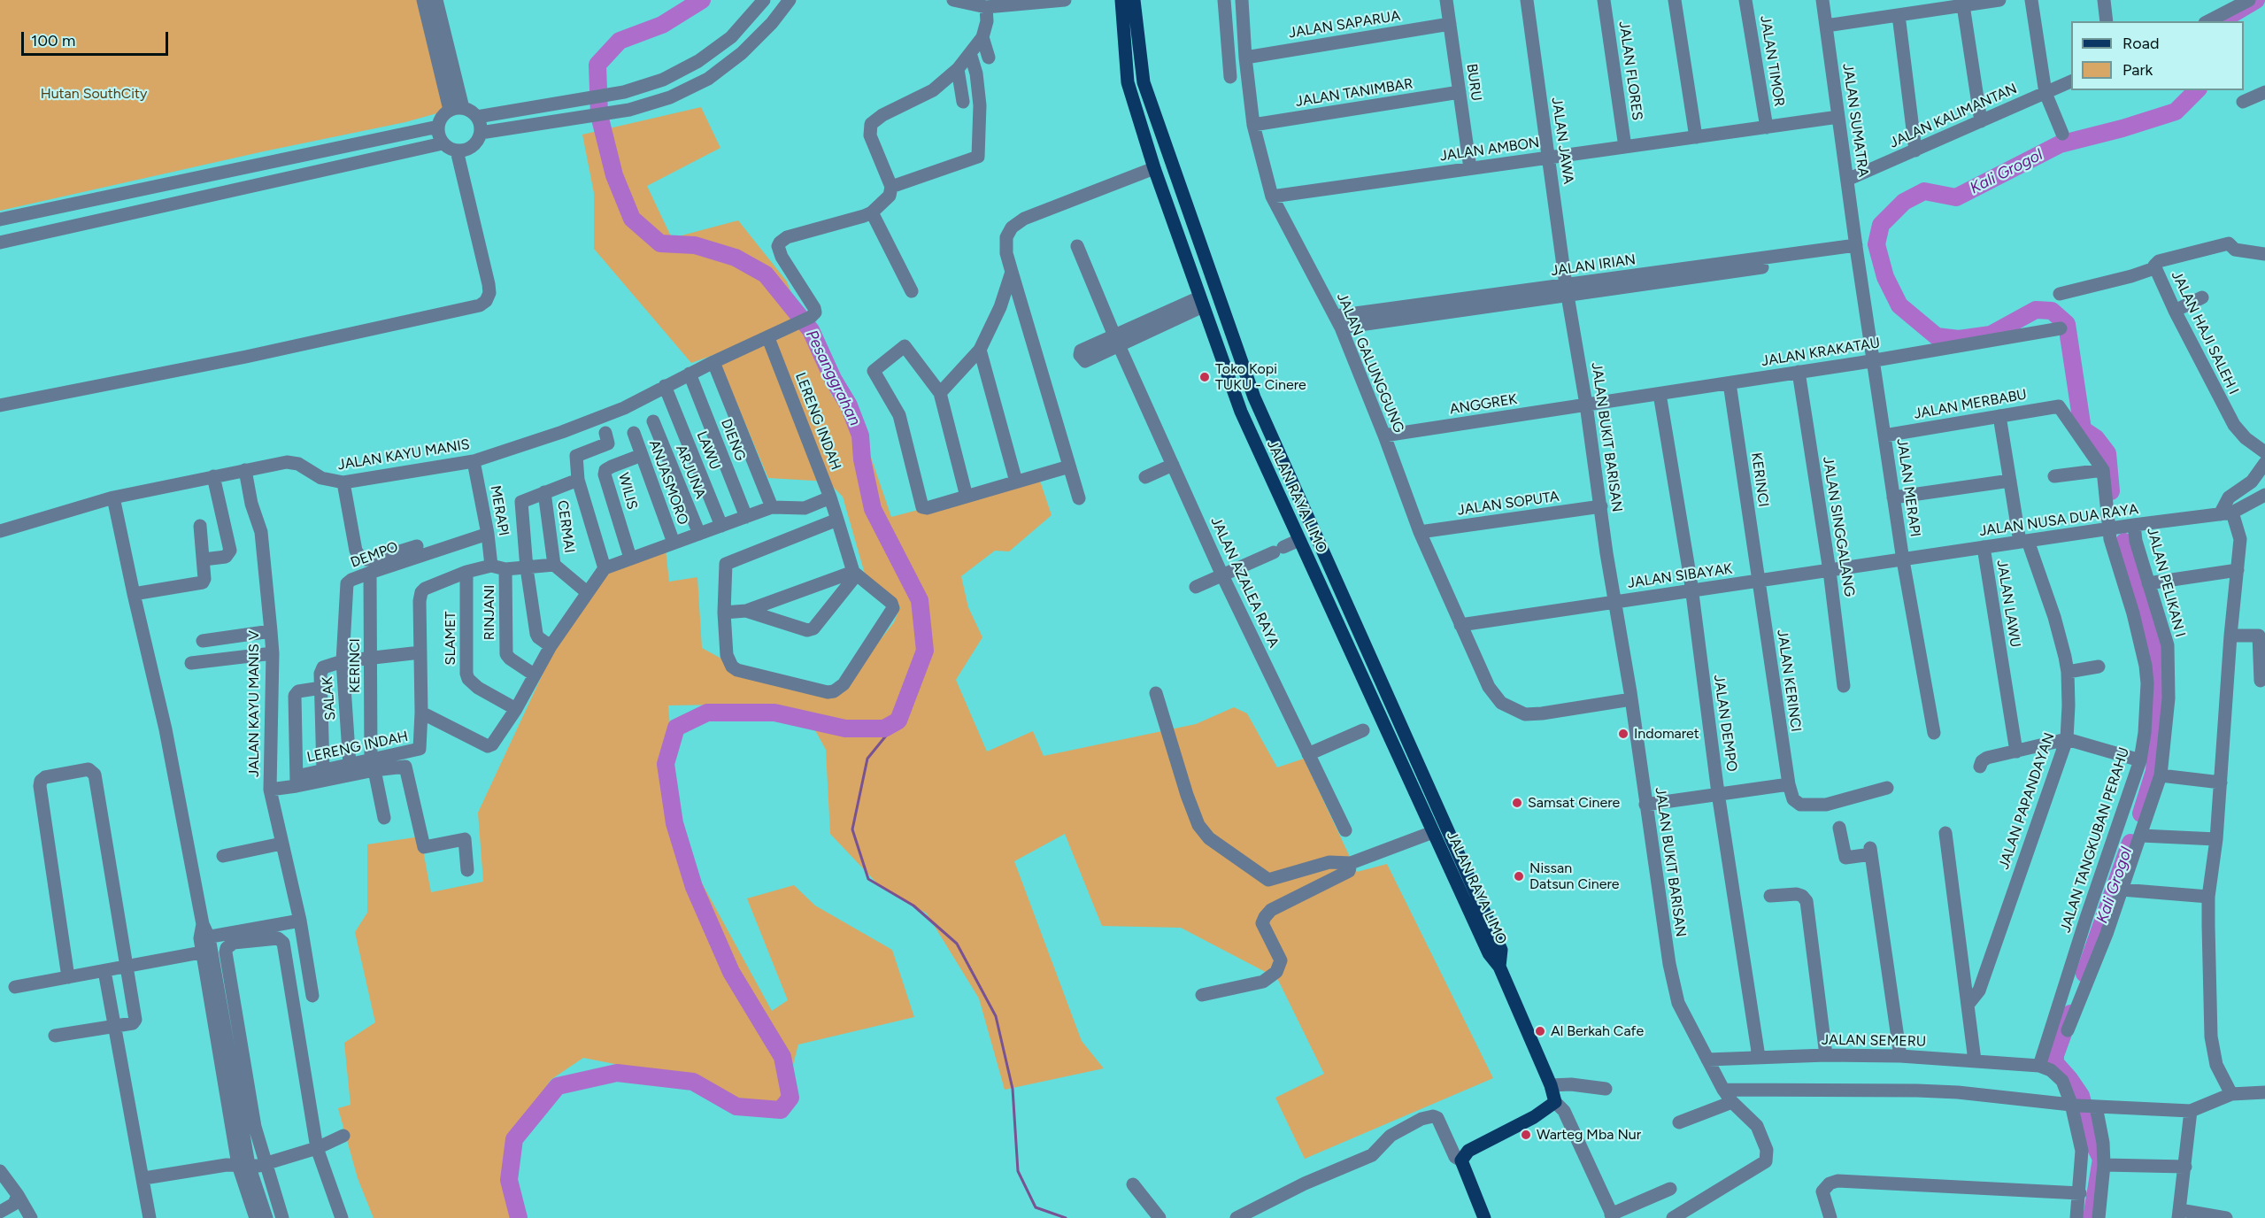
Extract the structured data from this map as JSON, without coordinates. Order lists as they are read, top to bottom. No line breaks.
{"streets":{"main road":["JALAN RAYA LIMO"],"street":["JALAN SAPARUA","JALAN TIMOR","JALAN FLORES","BURU","JALAN TANIMBAR","JALAN KALIMANTAN","JALAN SUMATRA","JALAN JAWA","JALAN AMBON","JALAN IRIAN","JALAN HAJI SALEH I","JALAN KRAKATAU","JALAN GALUNGGUNG","ANGGREK","JALAN MERBABU","LERENG INDAH","JALAN BUKIT BARISAN","DIENG","LAWU","JALAN KAYU MANIS","ARJUNA","KERINCI","ANJASMORO","JALAN MERAPI","WILIS","JALAN SOPUTA","MERAPI","JALAN NUSA DUA RAYA","CERMAI","JALAN SINGGALANG","DEMPO","JALAN SIBAYAK","JALAN AZALEA RAYA","JALAN PELIKAN I","JALAN LAWU","RINJANI","SLAMET","JALAN KERINCI","SALAK","JALAN KAYU MANIS V","JALAN DEMPO","JALAN PAPANDAYAN","JALAN TANGKUBAN PERAHU","JALAN SEMERU"]},"crossings":[["JALAN SAPARUA","BURU"],["JALAN SAPARUA","JALAN GALUNGGUNG"],["JALAN TIMOR","JALAN AMBON"],["JALAN FLORES","JALAN AMBON"],["BURU","JALAN TANIMBAR"],["BURU","JALAN AMBON"],["JALAN TANIMBAR","JALAN GALUNGGUNG"],["JALAN KALIMANTAN","JALAN SUMATRA"],["JALAN SUMATRA","JALAN AMBON"],["JALAN SUMATRA","JALAN IRIAN"],["JALAN SUMATRA","JALAN MERAPI"],["JALAN JAWA","JALAN AMBON"],["JALAN JAWA","JALAN IRIAN"],["JALAN JAWA","JALAN BUKIT BARISAN"],["JALAN AMBON","JALAN GALUNGGUNG"],["JALAN IRIAN","JALAN GALUNGGUNG"],["JALAN IRIAN","JALAN BUKIT BARISAN"],["JALAN IRIAN","JALAN MERAPI"],["JALAN KRAKATAU","ANGGREK"],["JALAN KRAKATAU","JALAN BUKIT BARISAN"],["JALAN KRAKATAU","KERINCI"],["JALAN KRAKATAU","JALAN MERAPI"],["JALAN KRAKATAU","JALAN SINGGALANG"],["JALAN KRAKATAU","JALAN DEMPO"],["JALAN GALUNGGUNG","ANGGREK"],["JALAN GALUNGGUNG","JALAN BUKIT BARISAN"],["JALAN GALUNGGUNG","JALAN SOPUTA"],["JALAN GALUNGGUNG","JALAN SIBAYAK"],["ANGGREK","JALAN BUKIT BARISAN"],["JALAN MERBABU","JALAN MERAPI"],["JALAN MERBABU","JALAN PAPANDAYAN"],["JALAN MERBABU","JALAN TANGKUBAN PERAHU"],["LERENG INDAH","JALAN KAYU MANIS"],["LERENG INDAH","KERINCI"],["LERENG INDAH","MERAPI"],["LERENG INDAH","RINJANI"],["LERENG INDAH","SLAMET"],["LERENG INDAH","SALAK"],["JALAN BUKIT BARISAN","JALAN SOPUTA"],["JALAN BUKIT BARISAN","JALAN SIBAYAK"],["JALAN BUKIT BARISAN","JALAN SEMERU"],["DIENG","JALAN KAYU MANIS"],["LAWU","JALAN KAYU MANIS"],["JALAN KAYU MANIS","MERAPI"],["JALAN KAYU MANIS","JALAN KAYU MANIS V"],["KERINCI","DEMPO"],["KERINCI","JALAN SIBAYAK"],["KERINCI","JALAN KERINCI"],["ANJASMORO","WILIS"],["JALAN MERAPI","JALAN NUSA DUA RAYA"],["JALAN MERAPI","JALAN SIBAYAK"],["MERAPI","DEMPO"],["JALAN NUSA DUA RAYA","JALAN SIBAYAK"],["JALAN NUSA DUA RAYA","JALAN PELIKAN I"],["JALAN NUSA DUA RAYA","JALAN LAWU"],["JALAN NUSA DUA RAYA","JALAN PAPANDAYAN"],["JALAN NUSA DUA RAYA","JALAN TANGKUBAN PERAHU"],["JALAN SINGGALANG","JALAN SIBAYAK"],["DEMPO","SALAK"],["JALAN SIBAYAK","JALAN KERINCI"],["JALAN SIBAYAK","JALAN DEMPO"],["JALAN DEMPO","JALAN SEMERU"],["JALAN TANGKUBAN PERAHU","JALAN SEMERU"]],"water":["Kali Grogol","Pesanggrahan"],"parks":["Hutan SouthCity"],"places":["Toko Kopi TUKU - Cinere","Indomaret","Samsat Cinere","Nissan Datsun Cinere","Al Berkah Cafe","Warteg Mba Nur"],"legend":["Road","Park"],"scale_bar":"100 m"}
